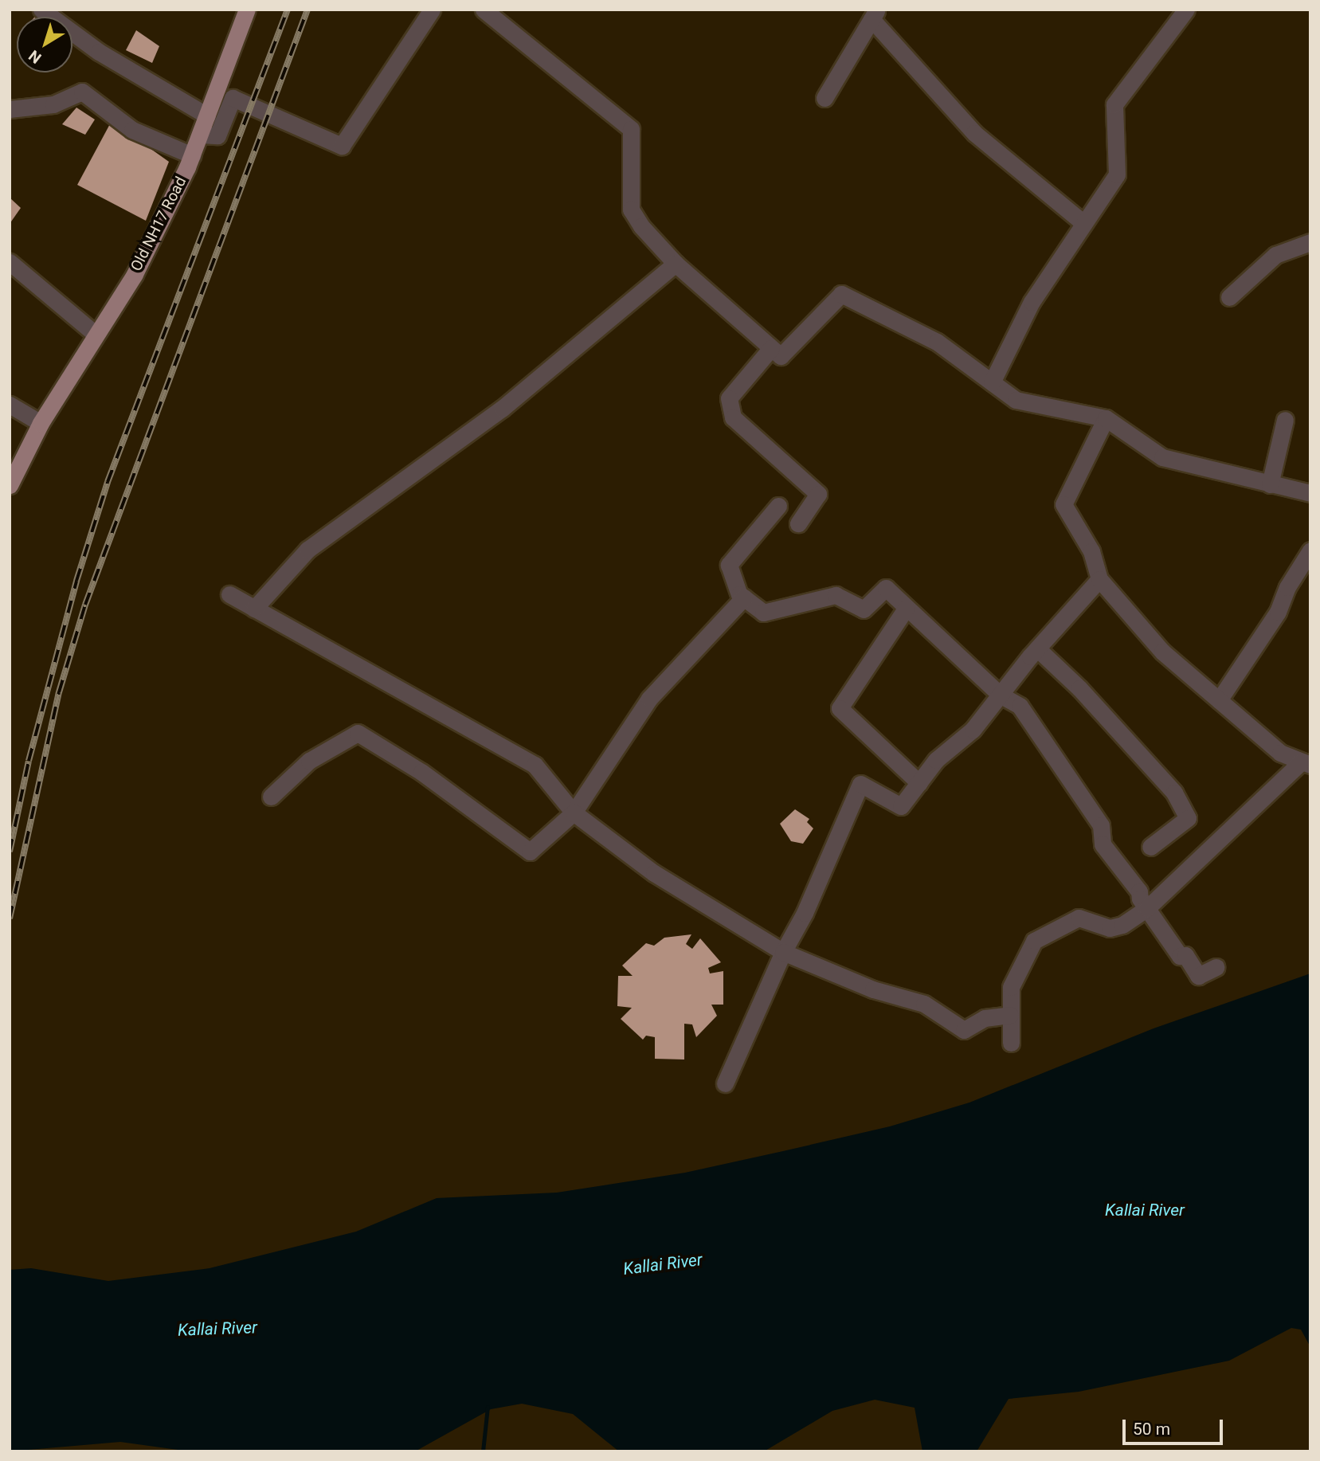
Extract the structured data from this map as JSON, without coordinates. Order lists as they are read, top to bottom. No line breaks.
{"streets":{"main road":["Old NH17 Road"]},"water":["Kallai River"],"scale_bar":"50 m","north":"bottom left"}
